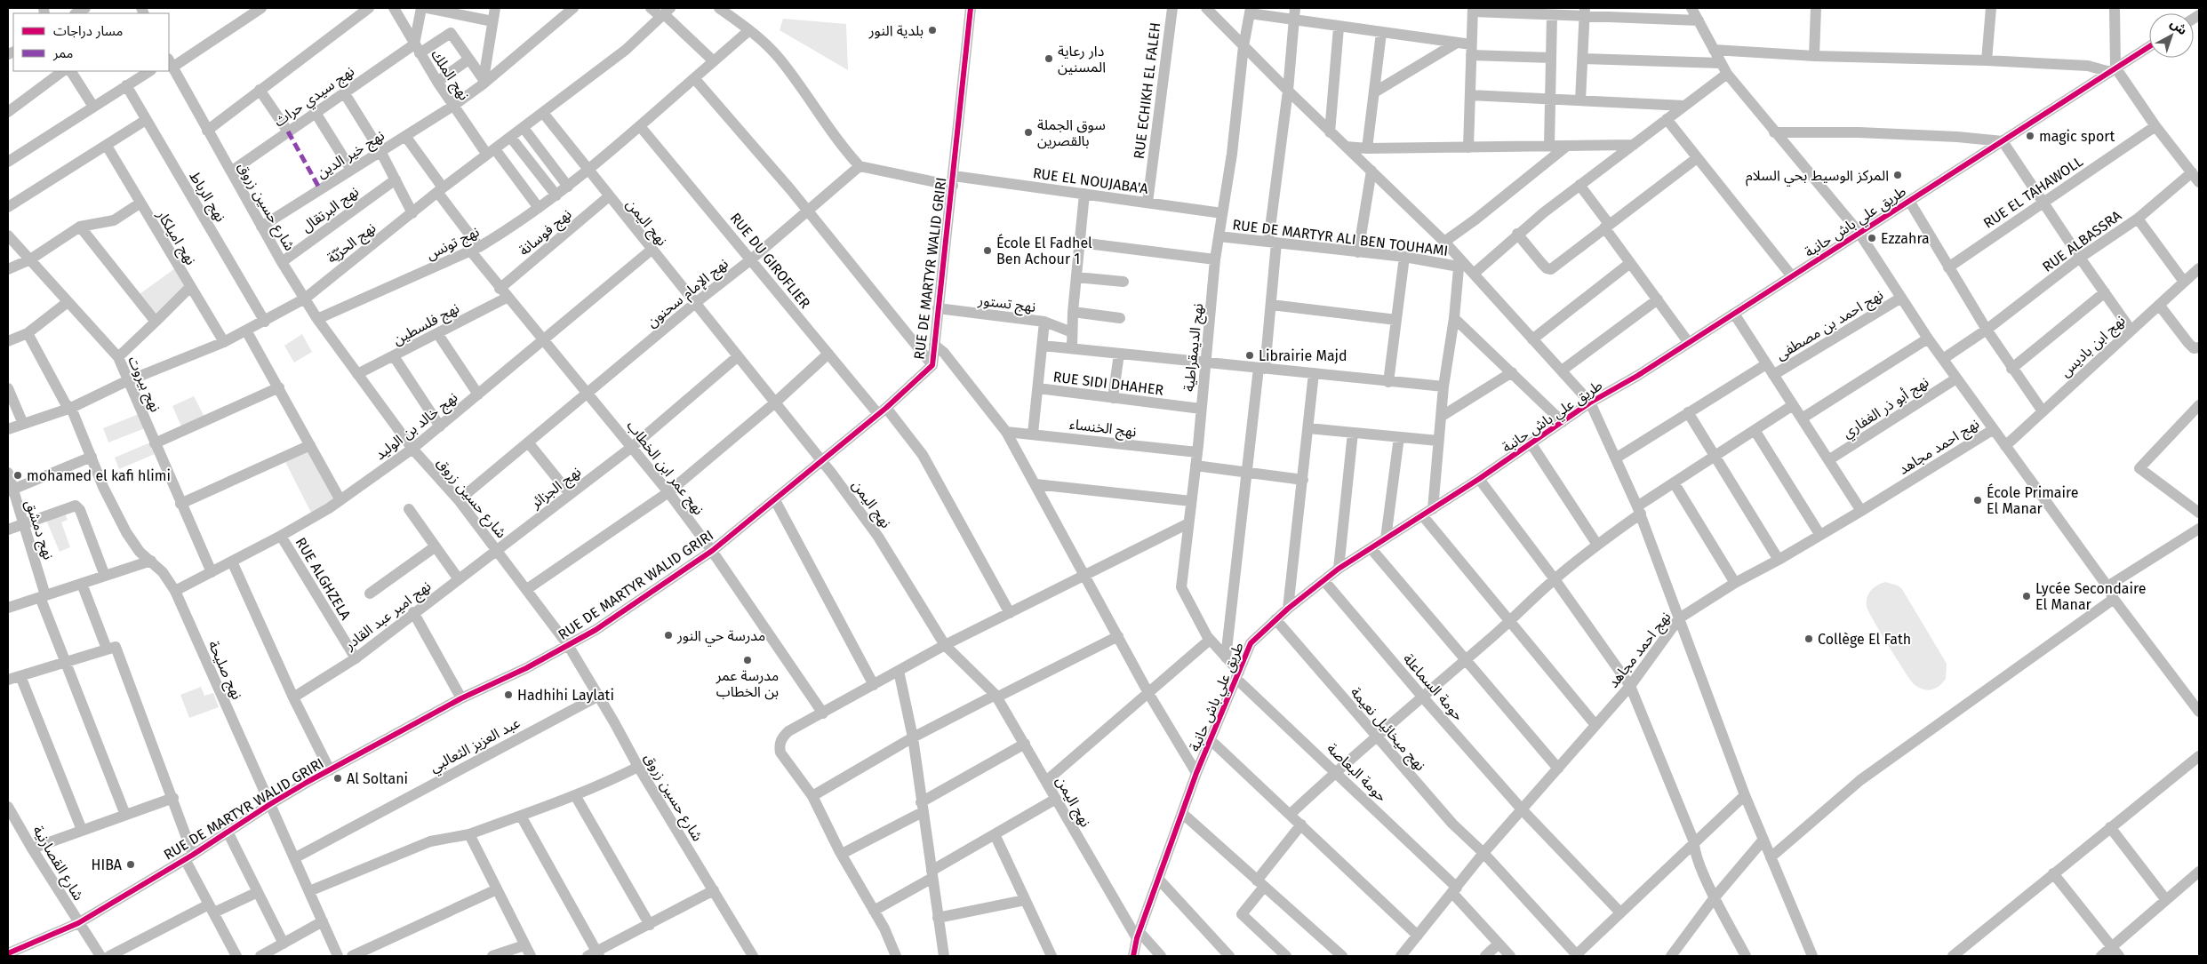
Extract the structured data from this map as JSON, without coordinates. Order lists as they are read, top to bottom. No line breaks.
{"streets":{"street":["نهج الملك","RUE ECHIKH EL FALEH","نهج سيدي حراث","نهج خير الدين","RUE EL NOUJABA'A","RUE EL TAHAWOLL","نهج الرباط","شارع حسين زروق","نهج البرتقال","طريق علي باش حانبة","نهج اليمن","نهج فوسانة","نهج اميلكار","RUE DE MARTYR ALI BEN TOUHAMI","RUE ALBASSRA","نهج الحرّيّة","نهج تونس","RUE DU GIROFLIER","RUE DE MARTYR WALID GRIRI","نهج الإمام سحنون","نهج تستور","نهج فلسطين","نهج احمد بن مصطفى","نهج ابن باديس","نهج الديمقراطية","RUE SIDI DHAHER","نهج بيروت","نهج أبو ذر الغفاري","نهج خالد بن الوليد","نهج الخنساء","نهج احمد مجاهد","نهج عمر ابن الخطاب","نهج الجزائر","نهج دمشق","RUE ALGHZELA","نهج امير عبد القادر","نهج صليحة","حومة السماعلة","نهج ميخائيل نعيمة","عبد العزيز الثعالبي","حومة البعاصة","شارع القصارنية"]},"crossings":[["نهج الملك","نهج سيدي حراث"],["نهج الملك","نهج خير الدين"],["نهج الملك","نهج الحرّيّة"],["نهج الملك","نهج تونس"],["RUE ECHIKH EL FALEH","RUE EL NOUJABA'A"],["نهج سيدي حراث","شارع حسين زروق"],["نهج خير الدين","شارع حسين زروق"],["RUE EL NOUJABA'A","RUE DE MARTYR WALID GRIRI"],["RUE EL NOUJABA'A","نهج الديمقراطية"],["نهج الرباط","نهج الحرّيّة"],["شارع حسين زروق","نهج البرتقال"],["شارع حسين زروق","نهج الحرّيّة"],["شارع حسين زروق","نهج تونس"],["شارع حسين زروق","RUE DE MARTYR WALID GRIRI"],["شارع حسين زروق","نهج الإمام سحنون"],["شارع حسين زروق","نهج فلسطين"],["شارع حسين زروق","نهج خالد بن الوليد"],["شارع حسين زروق","نهج الجزائر"],["شارع حسين زروق","نهج امير عبد القادر"],["شارع حسين زروق","عبد العزيز الثعالبي"],["طريق علي باش حانبة","نهج اليمن"],["طريق علي باش حانبة","نهج الديمقراطية"],["طريق علي باش حانبة","حومة السماعلة"],["طريق علي باش حانبة","نهج ميخائيل نعيمة"],["طريق علي باش حانبة","حومة البعاصة"],["نهج اليمن","نهج فوسانة"],["نهج اليمن","نهج الحرّيّة"],["نهج اليمن","نهج تونس"],["نهج اليمن","RUE DE MARTYR WALID GRIRI"],["نهج اليمن","نهج الإمام سحنون"],["نهج اليمن","نهج خالد بن الوليد"],["نهج اليمن","نهج الجزائر"],["نهج فوسانة","نهج فلسطين"],["نهج فوسانة","نهج عمر ابن الخطاب"],["نهج اميلكار","نهج الحرّيّة"],["RUE DE MARTYR ALI BEN TOUHAMI","نهج الديمقراطية"],["نهج الحرّيّة","نهج بيروت"],["نهج الحرّيّة","نهج عمر ابن الخطاب"],["نهج الحرّيّة","نهج صليحة"],["نهج تونس","RUE DU GIROFLIER"],["نهج تونس","نهج عمر ابن الخطاب"],["RUE DU GIROFLIER","RUE DE MARTYR WALID GRIRI"],["RUE DU GIROFLIER","نهج الإمام سحنون"],["RUE DE MARTYR WALID GRIRI","نهج تستور"],["RUE DE MARTYR WALID GRIRI","نهج عمر ابن الخطاب"],["RUE DE MARTYR WALID GRIRI","نهج صليحة"],["RUE DE MARTYR WALID GRIRI","شارع القصارنية"],["نهج الإمام سحنون","نهج عمر ابن الخطاب"],["نهج فلسطين","نهج عمر ابن الخطاب"],["نهج الديمقراطية","RUE SIDI DHAHER"],["نهج الديمقراطية","نهج الخنساء"],["نهج الديمقراطية","حومة البعاصة"],["نهج بيروت","نهج خالد بن الوليد"],["نهج خالد بن الوليد","نهج عمر ابن الخطاب"],["نهج خالد بن الوليد","RUE ALGHZELA"],["نهج خالد بن الوليد","نهج صليحة"],["نهج احمد مجاهد","حومة السماعلة"],["نهج احمد مجاهد","نهج ميخائيل نعيمة"],["نهج احمد مجاهد","حومة البعاصة"],["نهج عمر ابن الخطاب","نهج الجزائر"],["نهج الجزائر","نهج امير عبد القادر"],["RUE ALGHZELA","نهج امير عبد القادر"],["نهج صليحة","عبد العزيز الثعالبي"]],"places":["بلدية النور","دار رعاية المسنين","سوق الجملة بالقصرين","magic sport","المركز الوسيط بحي السلام","Ezzahra","École El Fadhel Ben Achour 1","Librairie Majd","mohamed el kafi hlimi","École Primaire El Manar","Lycée Secondaire El Manar","مدرسة حي النور","Collège El Fath","مدرسة عمر بن الخطاب","Hadhihi Laylati","Al Soltani","HIBA"],"legend":["مسار دراجات","ممر"],"north":"top right"}
